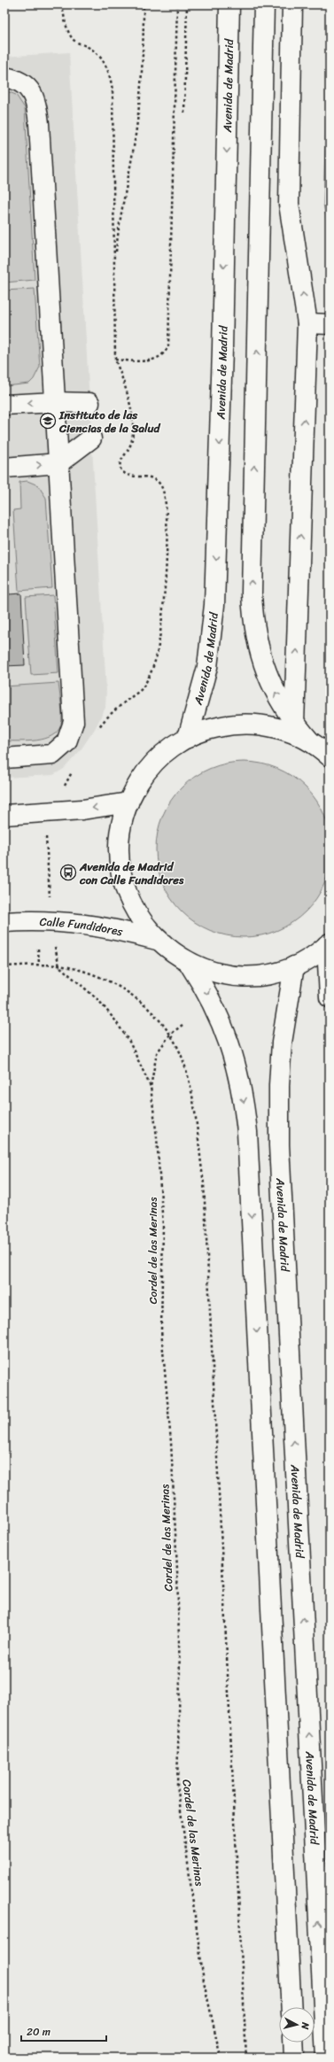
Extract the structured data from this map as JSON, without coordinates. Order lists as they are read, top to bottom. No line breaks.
{"streets":{"main road":["Avenida de Madrid","Calle Fundidores"],"path":["Cordel de las Merinas"]},"places":{"school or university":["Instituto de las Ciencias de la Salud"],"bus stop":["Avenida de Madrid con Calle Fundidores"]},"scale_bar":"20 m","north":"right"}
